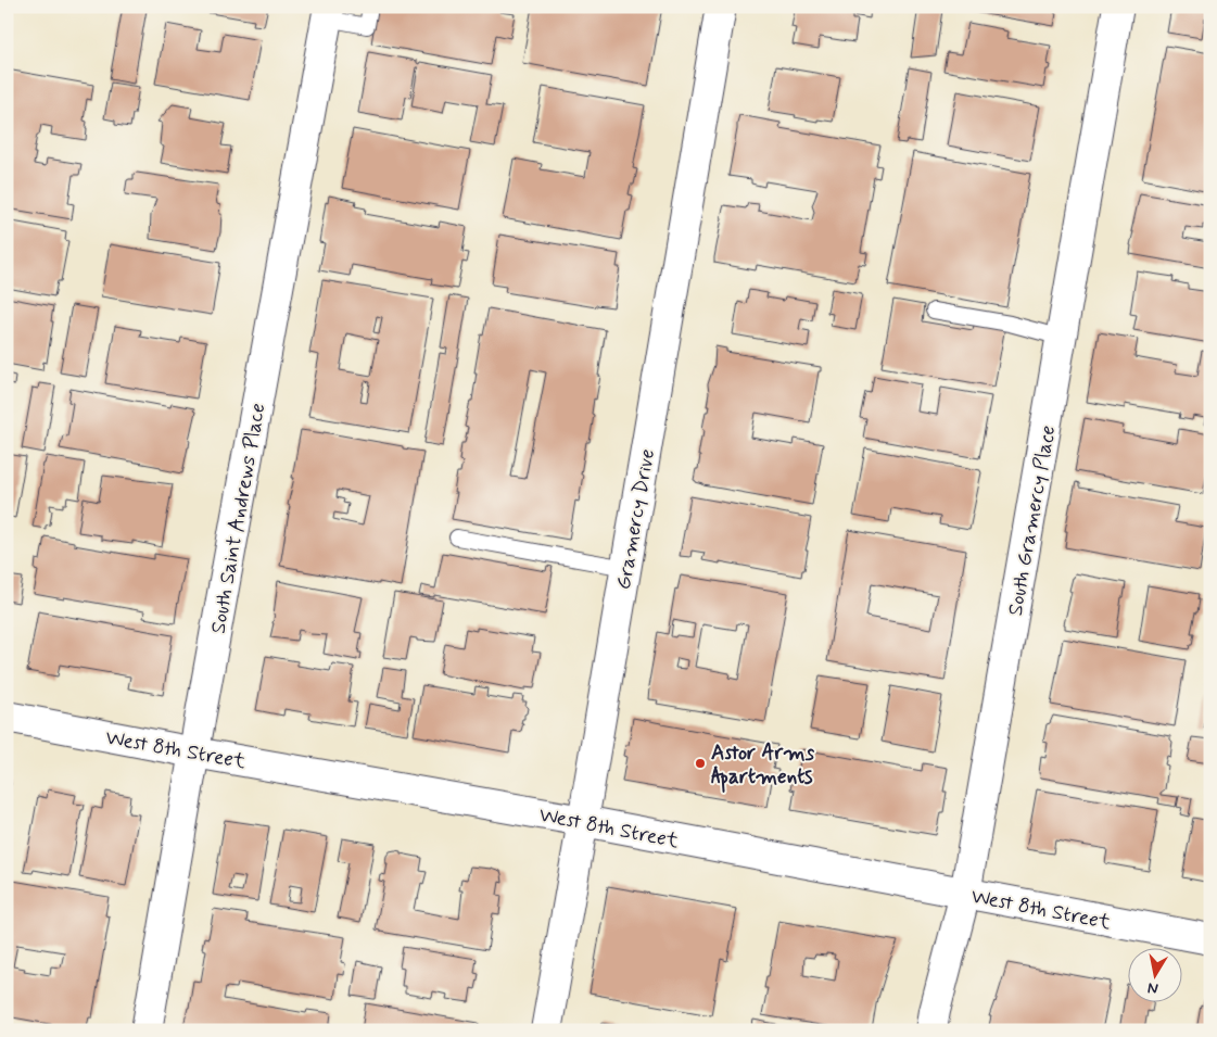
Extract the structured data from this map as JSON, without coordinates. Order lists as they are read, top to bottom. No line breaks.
{"streets":{"street":["South Saint Andrews Place","Gramercy Drive","South Gramercy Place","West 8th Street"]},"crossings":[["South Saint Andrews Place","West 8th Street"],["Gramercy Drive","West 8th Street"],["South Gramercy Place","West 8th Street"]],"places":["Astor Arms Apartments"],"north":"bottom"}
